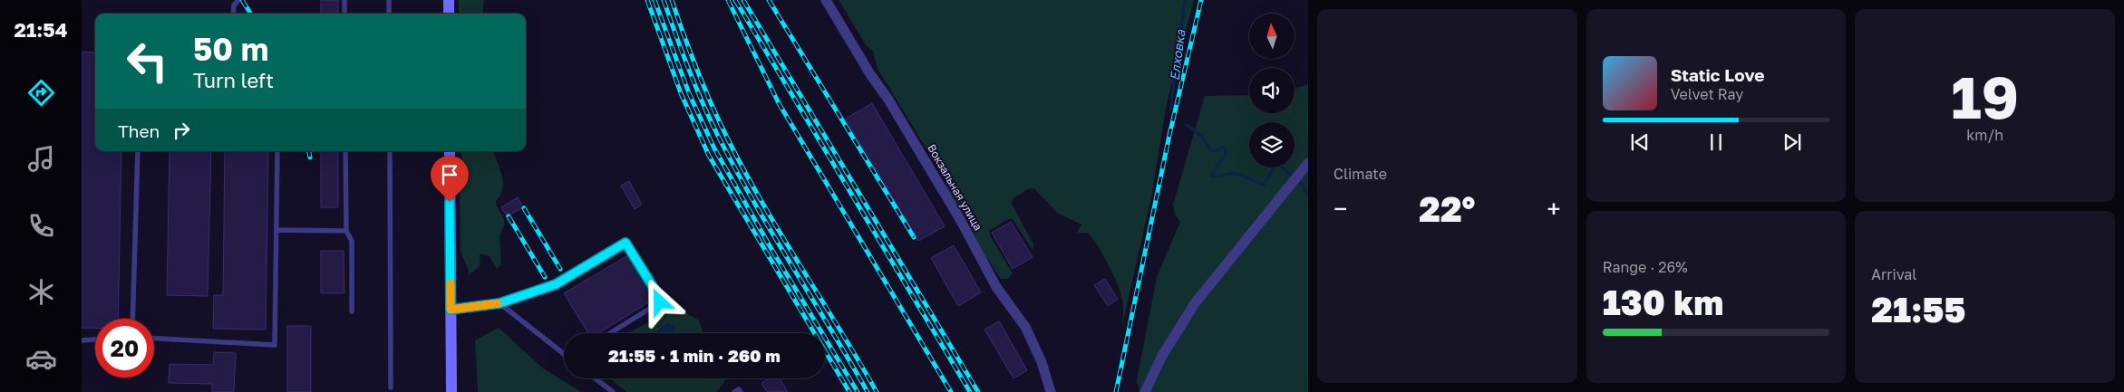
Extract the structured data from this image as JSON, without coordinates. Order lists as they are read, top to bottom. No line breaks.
{"streets":{"street":["Вокзальная улица"]},"water":["Елховка"],"north":"top","page":{"tabs":"21:54","tile":["Climate",["19","km/h"],["Range · 26%","130 km"],["Arrival","21:55"]],"turn":["50 m","Turn left"],"song":["Static Love","Velvet Ray"],"then":"Then","heat":["−","22°","+"],"limit":"20","trip":"21:55 · 1 min · 260 m"}}
